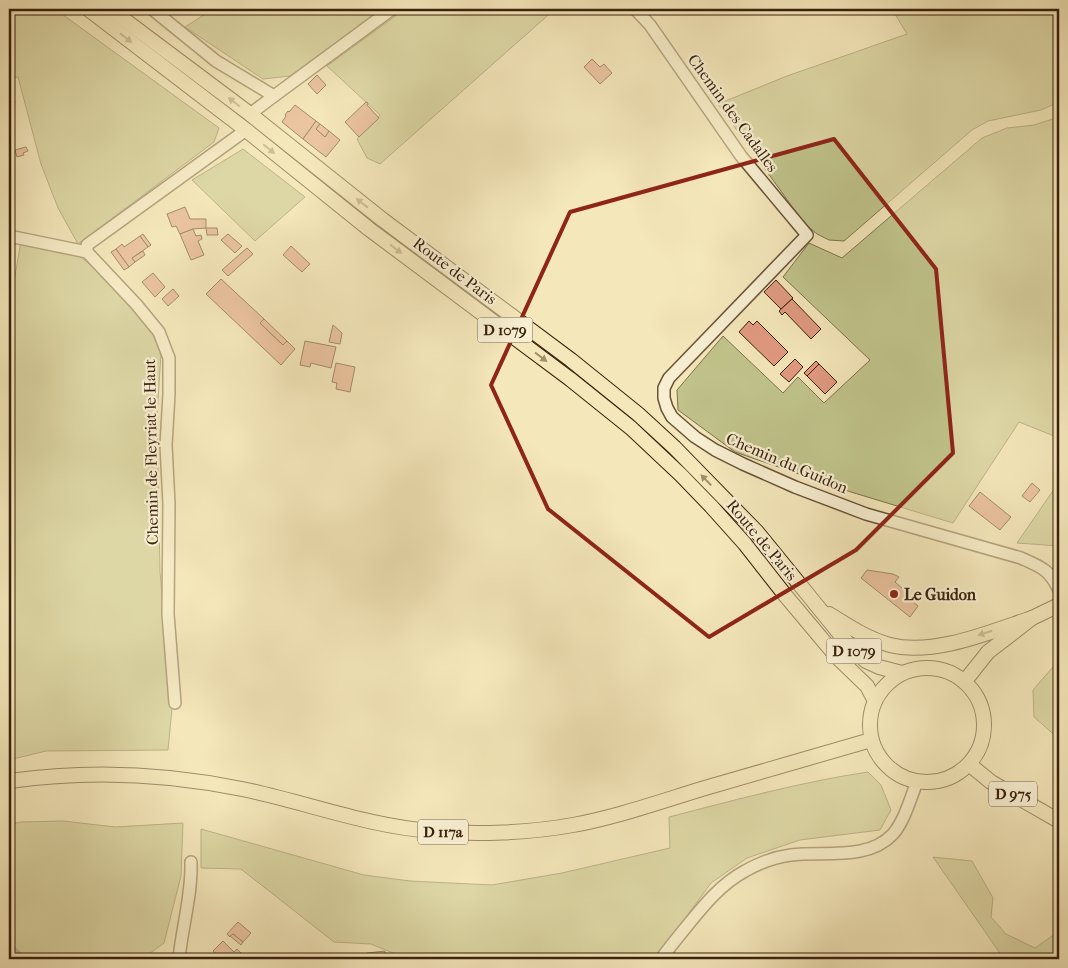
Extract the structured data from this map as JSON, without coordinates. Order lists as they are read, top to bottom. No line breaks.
{"streets":{"main road":["Route de Paris","D 1079","D 975","D 117a"],"street":["Chemin des Cadalles","Chemin de Fleyriat le Haut","Chemin du Guidon"]},"crossings":[["Chemin des Cadalles","Chemin du Guidon"],["Route de Paris","D 975"],["Route de Paris","D 117a"],["D 975","D 117a"]],"places":["Le Guidon"]}
